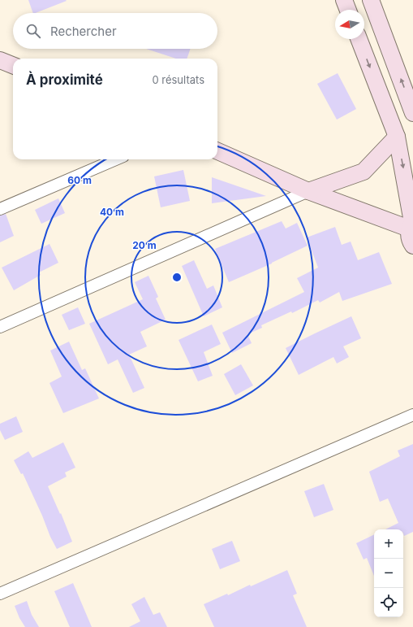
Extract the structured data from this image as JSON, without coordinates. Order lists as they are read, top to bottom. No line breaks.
{"north":"left","page":{"search":"Rechercher","heading":["À proximité","0 résultats"],"map_buttons":["+","−"]},"rings":["60 m","40 m","20 m"]}
